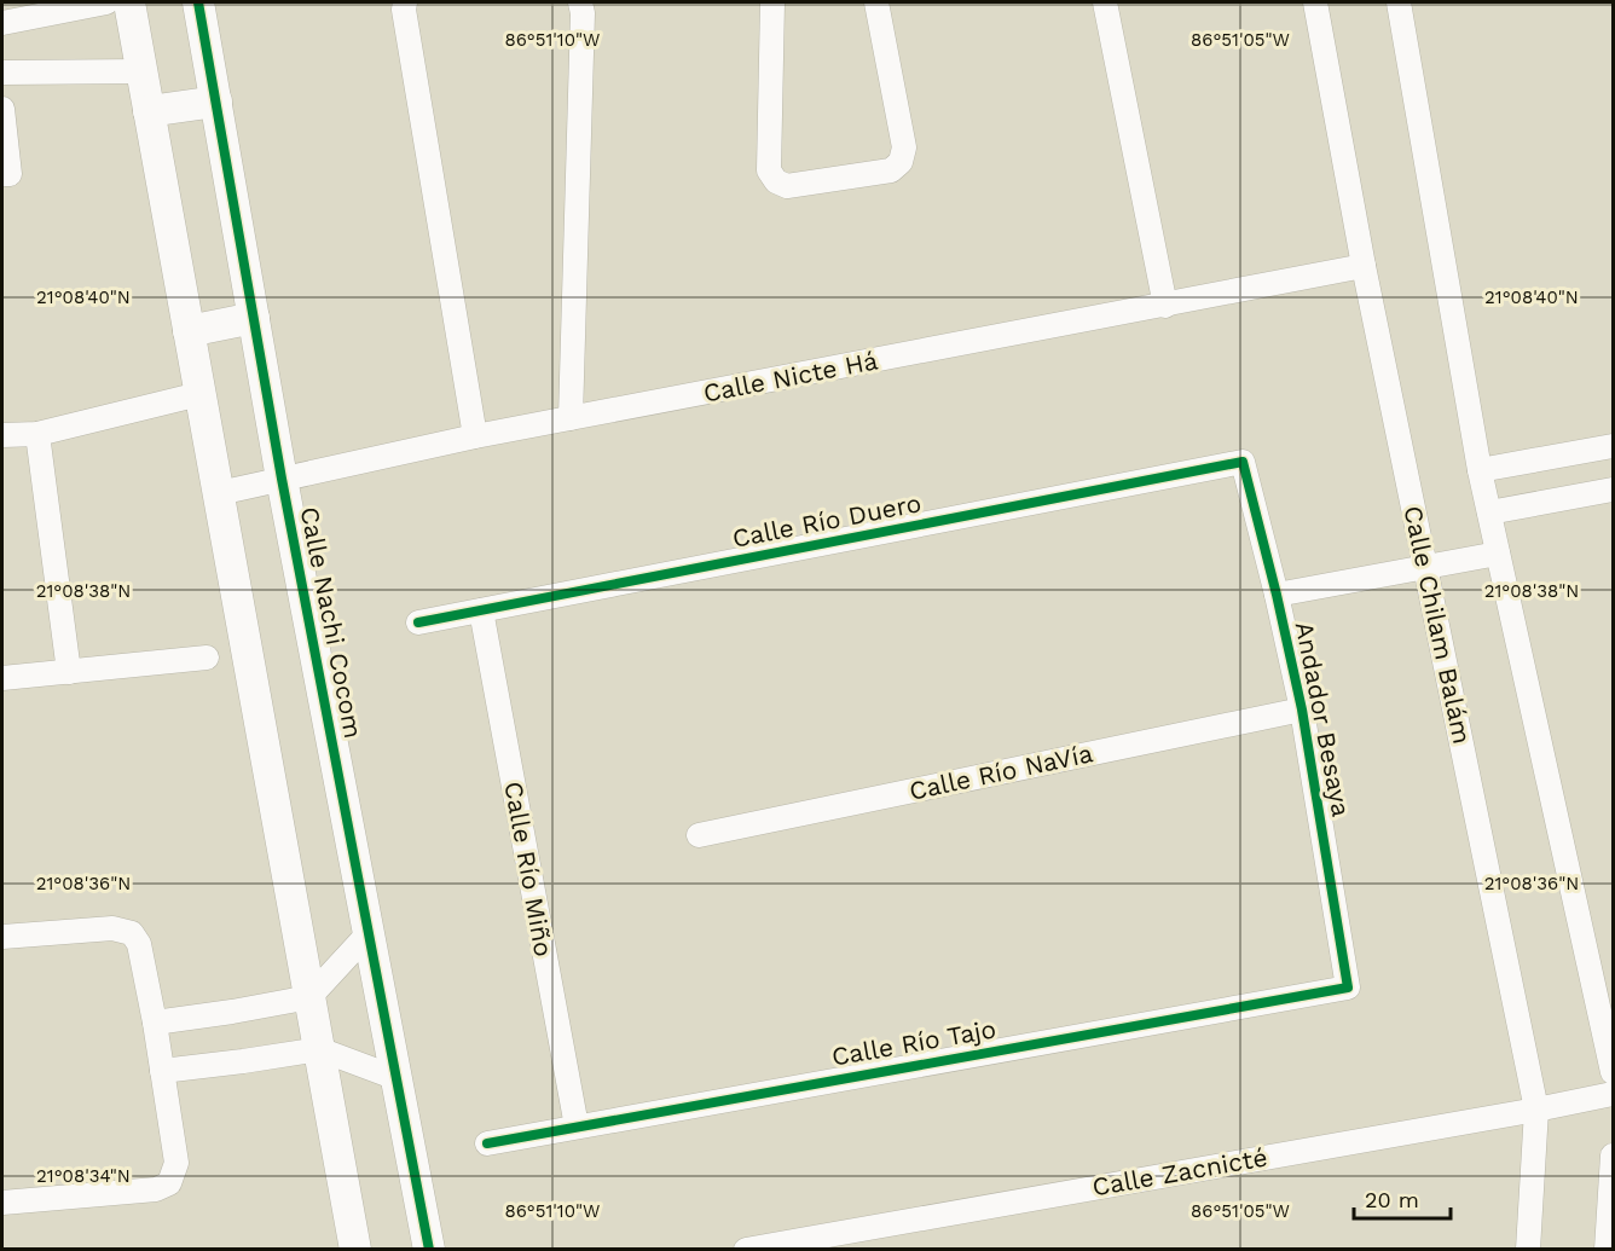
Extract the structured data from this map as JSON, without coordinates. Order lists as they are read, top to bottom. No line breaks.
{"streets":{"street":["Calle Nicte Há","Calle Río Duero","Calle Nachi Cocom","Calle Chilam Balám","Andador Besaya","Calle Río NaVía","Calle Río Miño","Calle Río Tajo","Calle Zacnicté"]},"crossings":[["Calle Nicte Há","Calle Nachi Cocom"],["Calle Nicte Há","Calle Chilam Balám"],["Calle Río Duero","Andador Besaya"],["Calle Río Duero","Calle Río Miño"],["Calle Chilam Balám","Calle Zacnicté"],["Andador Besaya","Calle Río NaVía"],["Andador Besaya","Calle Río Tajo"],["Calle Río Miño","Calle Río Tajo"]],"scale_bar":"20 m","coordinates":["86°51'10\"W","86°51'05\"W","21°08'40\"N","21°08'38\"N","21°08'36\"N","21°08'34\"N"]}
